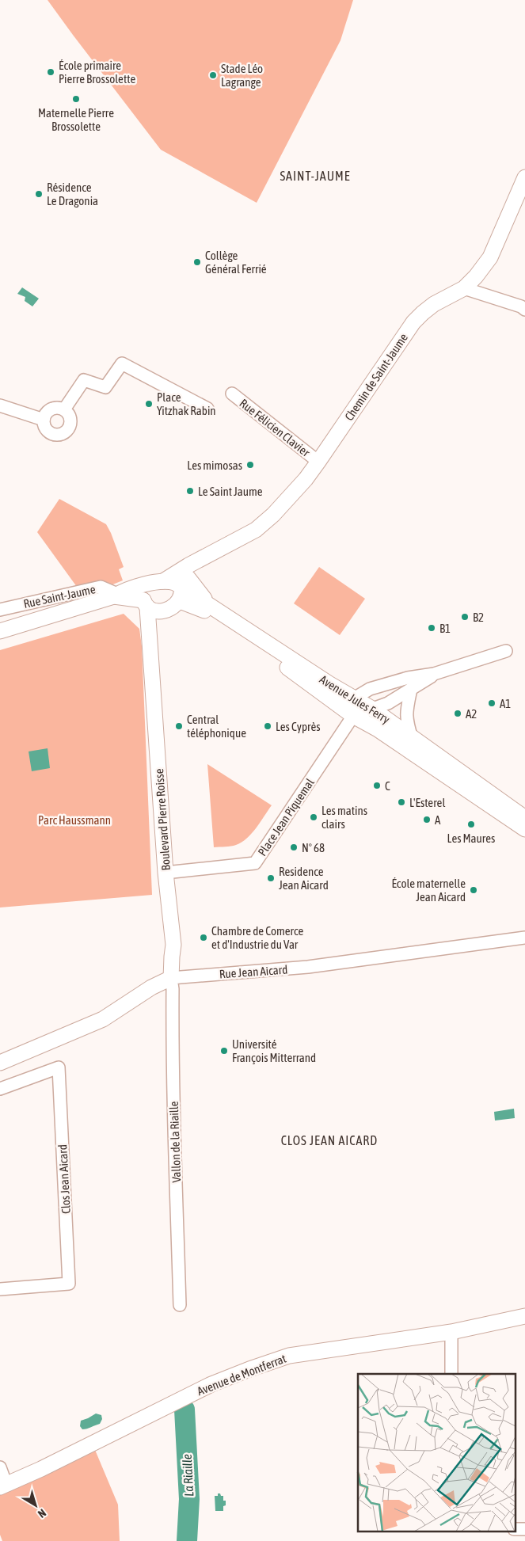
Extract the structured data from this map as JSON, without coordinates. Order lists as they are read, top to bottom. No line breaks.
{"streets":{"street":["Chemin de Saint-Jaume","Rue Félicien Clavier","Rue Saint-Jaume","Avenue Jules Ferry","Place Jean Piquemal","Boulevard Pierre Roisse","Rue Jean Aicard","Vallon de la Riaille","Clos Jean Aicard","Avenue de Montferrat"]},"crossings":[["Chemin de Saint-Jaume","Rue Félicien Clavier"],["Chemin de Saint-Jaume","Avenue Jules Ferry"],["Chemin de Saint-Jaume","Boulevard Pierre Roisse"],["Avenue Jules Ferry","Place Jean Piquemal"],["Avenue Jules Ferry","Boulevard Pierre Roisse"],["Place Jean Piquemal","Boulevard Pierre Roisse"],["Boulevard Pierre Roisse","Rue Jean Aicard"],["Boulevard Pierre Roisse","Vallon de la Riaille"],["Rue Jean Aicard","Vallon de la Riaille"]],"districts":["SAINT-JAUME","CLOS JEAN AICARD"],"water":["La Riaille"],"parks":["Parc Haussmann"],"places":["École primaire Pierre Brossolette","Stade Léo Lagrange","Maternelle Pierre Brossolette","Résidence Le Dragonia","Collège Général Ferrié","Place Yitzhak Rabin","Les mimosas","Le Saint Jaume","B2","B1","A1","A2","Central téléphonique","Les Cyprès","C","L'Esterel","Les matins clairs","A","Les Maures","N° 68","Residence Jean Aicard","École maternelle Jean Aicard","Chambre de Comerce et d'Industrie du Var","Université François Mitterrand"],"north":"bottom right"}
